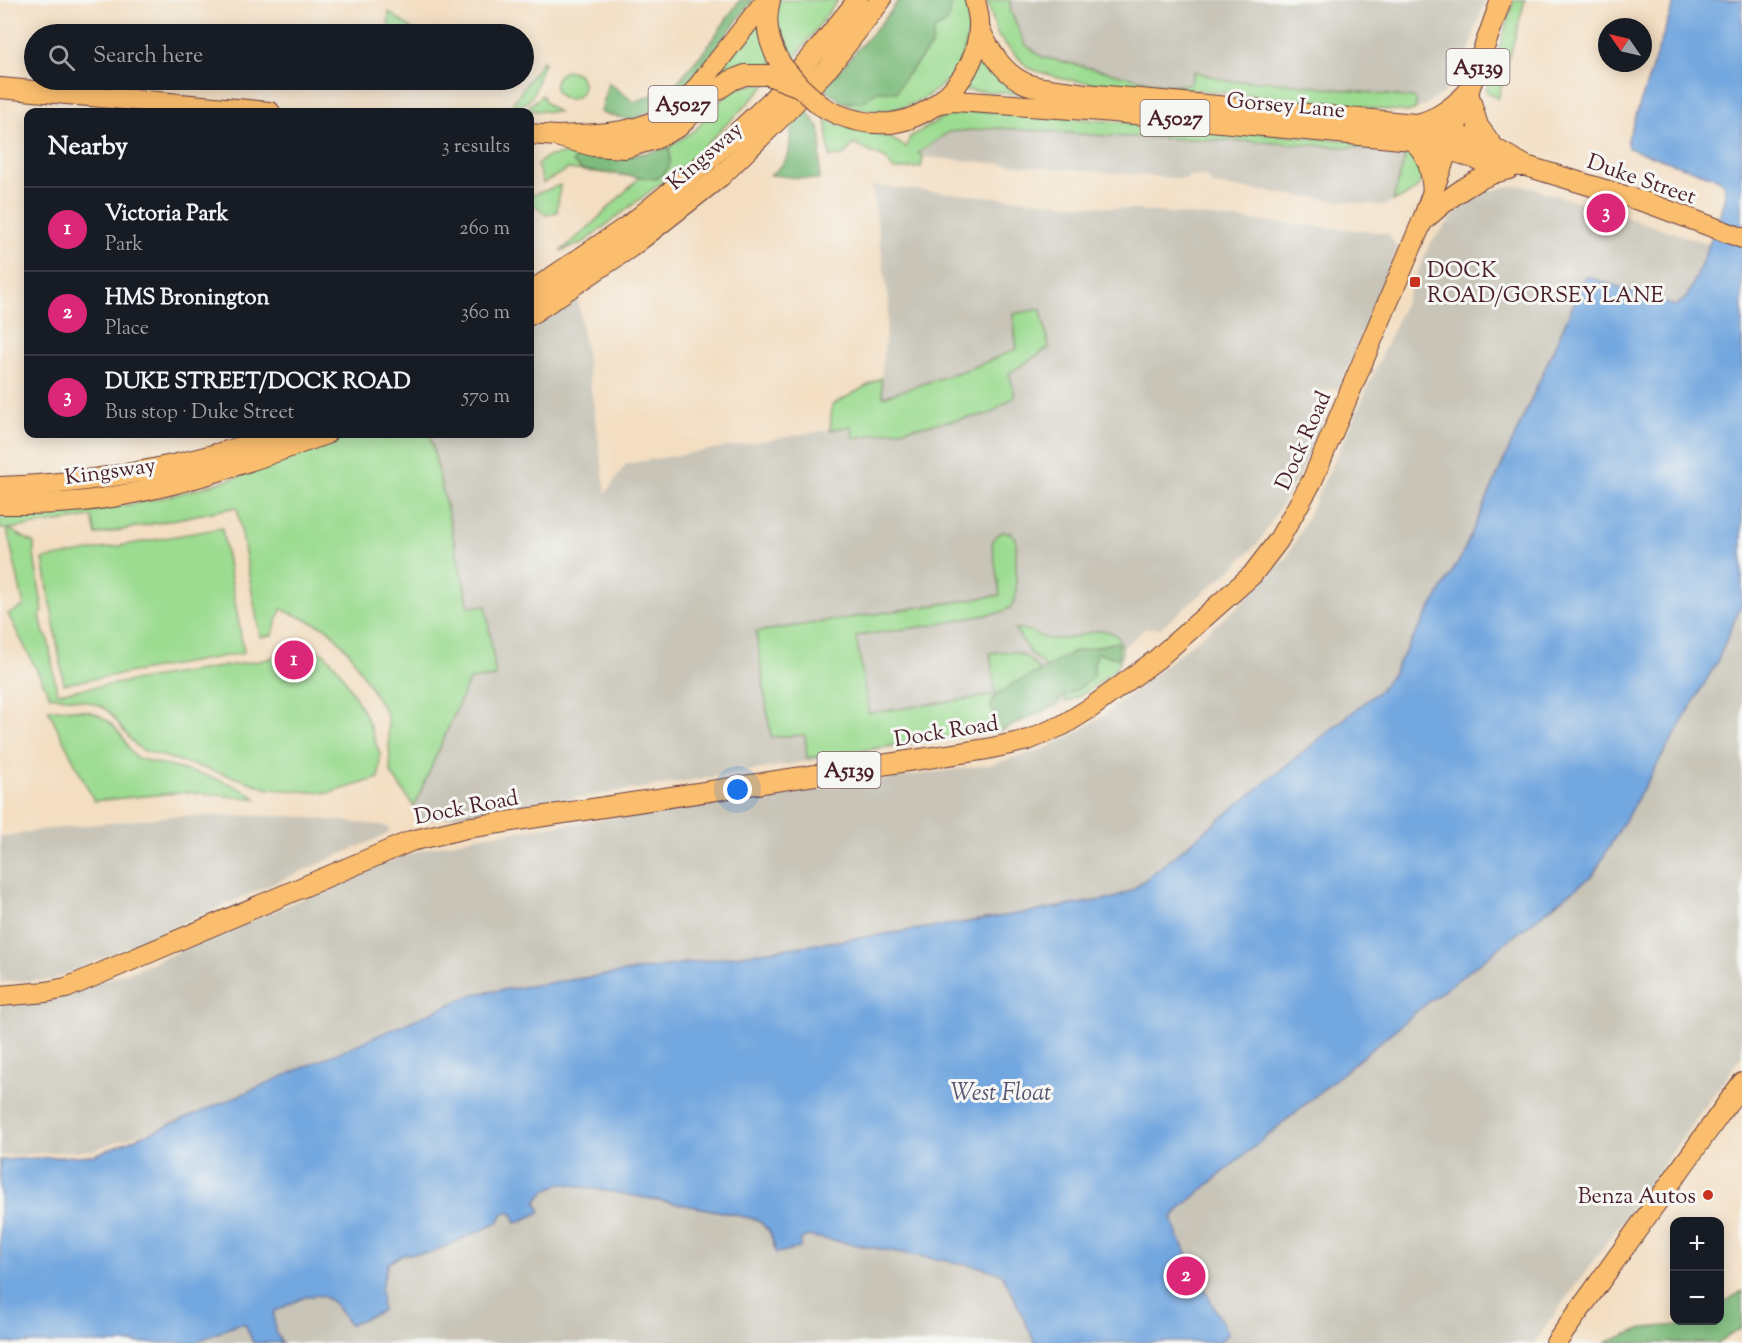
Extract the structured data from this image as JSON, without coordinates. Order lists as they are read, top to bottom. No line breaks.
{"streets":{"main road":["A5139","A5027","Gorsey Lane","Kingsway","Duke Street","Dock Road"]},"crossings":[["A5027","Gorsey Lane"],["Gorsey Lane","Duke Street"],["Gorsey Lane","Dock Road"],["Duke Street","Dock Road"]],"water":["West Float"],"places":{"transit":["DOCK ROAD/GORSEY LANE"],"other":["Benza Autos"]},"north":"top left","page":{"search":"Search here","heading":["Nearby","3 results"],"list":[{"mark":"1","name":"Victoria Park","note":"Park","value":"260 m"},{"mark":"2","name":"HMS Bronington","note":"Place","value":"360 m"},{"mark":"3","name":"DUKE STREET/DOCK ROAD","note":"Bus stop · Duke Street","value":"570 m"}],"pins":["3","1","2"],"map_buttons":["+","−"]}}
